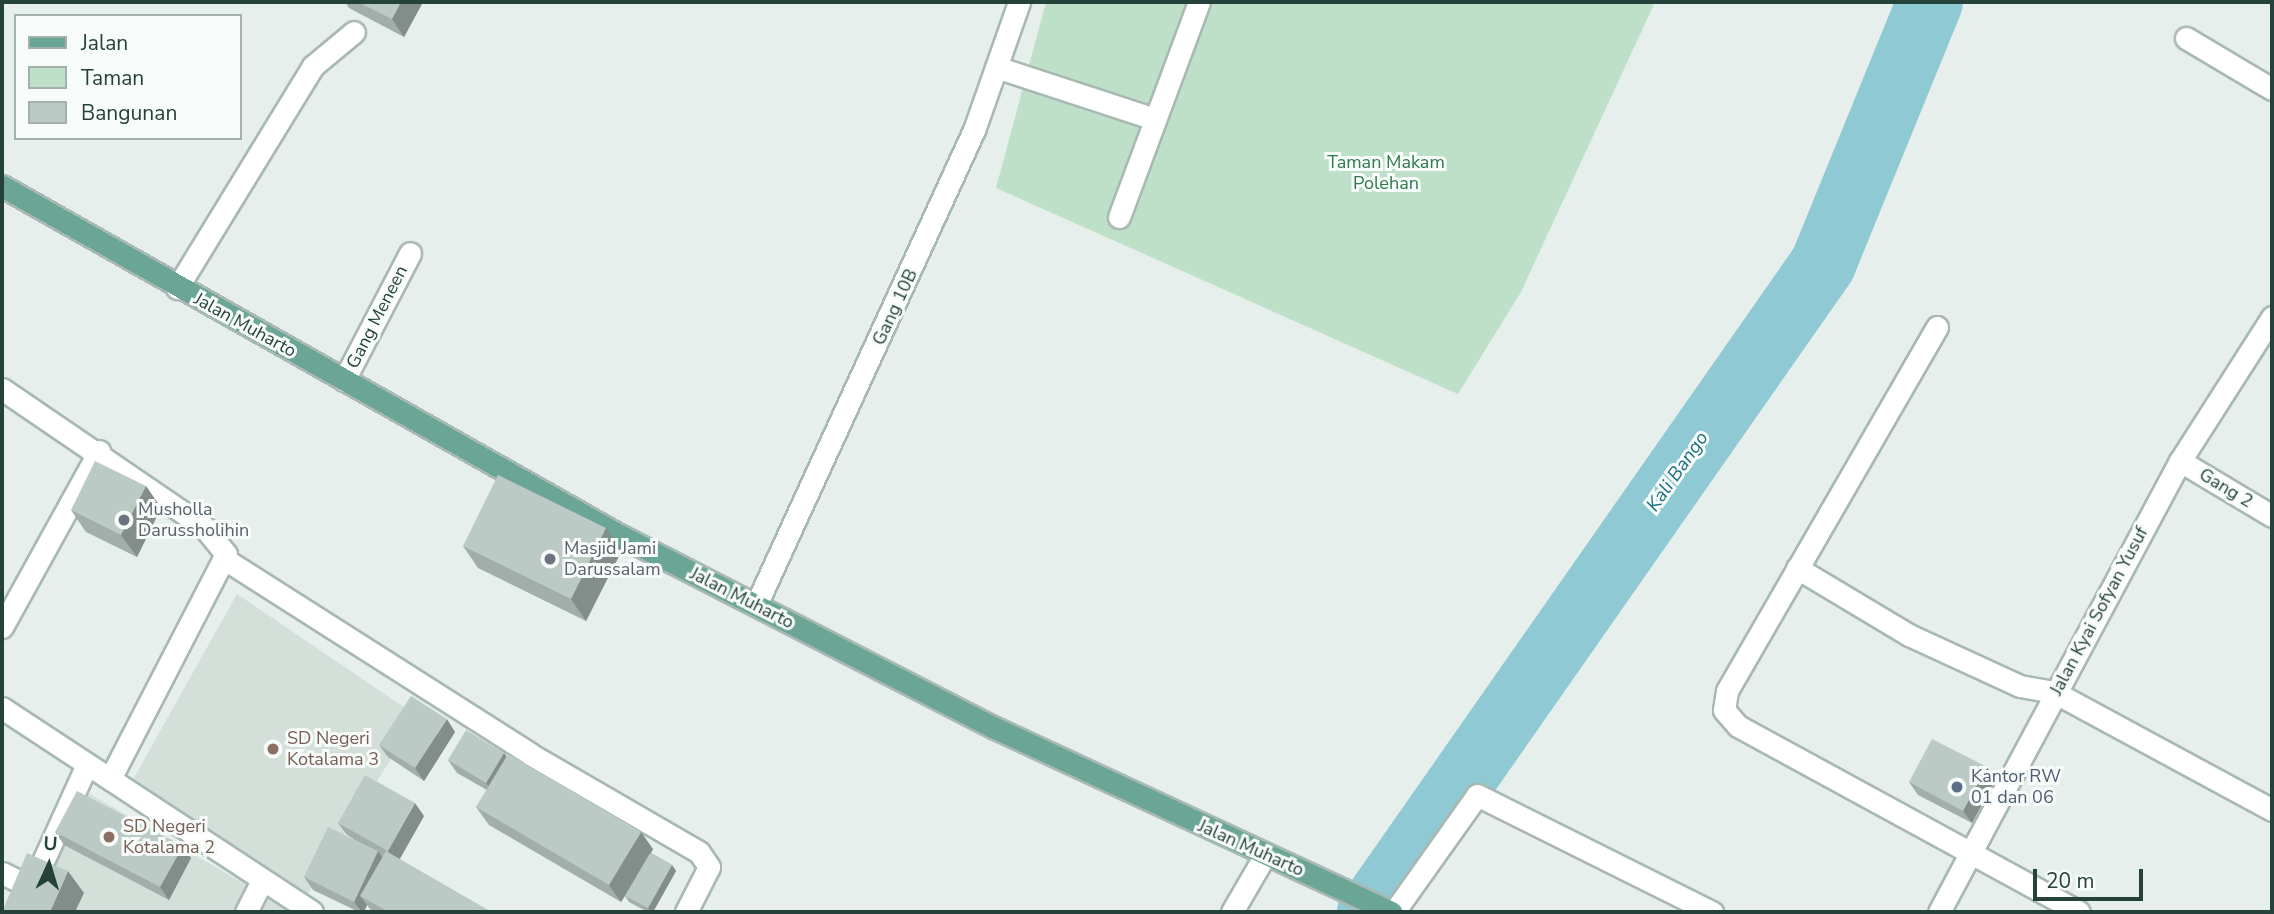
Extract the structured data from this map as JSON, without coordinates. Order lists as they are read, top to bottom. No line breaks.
{"streets":{"main road":["Jalan Muharto"],"street":["Gang 10B","Gang Meneen","Gang 2","Jalan Kyai Sofyan Yusuf"]},"crossings":[["Gang 10B","Jalan Muharto"],["Gang Meneen","Jalan Muharto"],["Gang 2","Jalan Kyai Sofyan Yusuf"]],"water":["Kali Bango"],"parks":["Taman Makam Polehan"],"places":["Musholla Darussholihin","Masjid Jami Darussalam","SD Negeri Kotalama 3","Kantor RW 01 dan 06","SD Negeri Kotalama 2"],"legend":["Jalan","Taman","Bangunan"],"scale_bar":"20 m","north":"top"}
